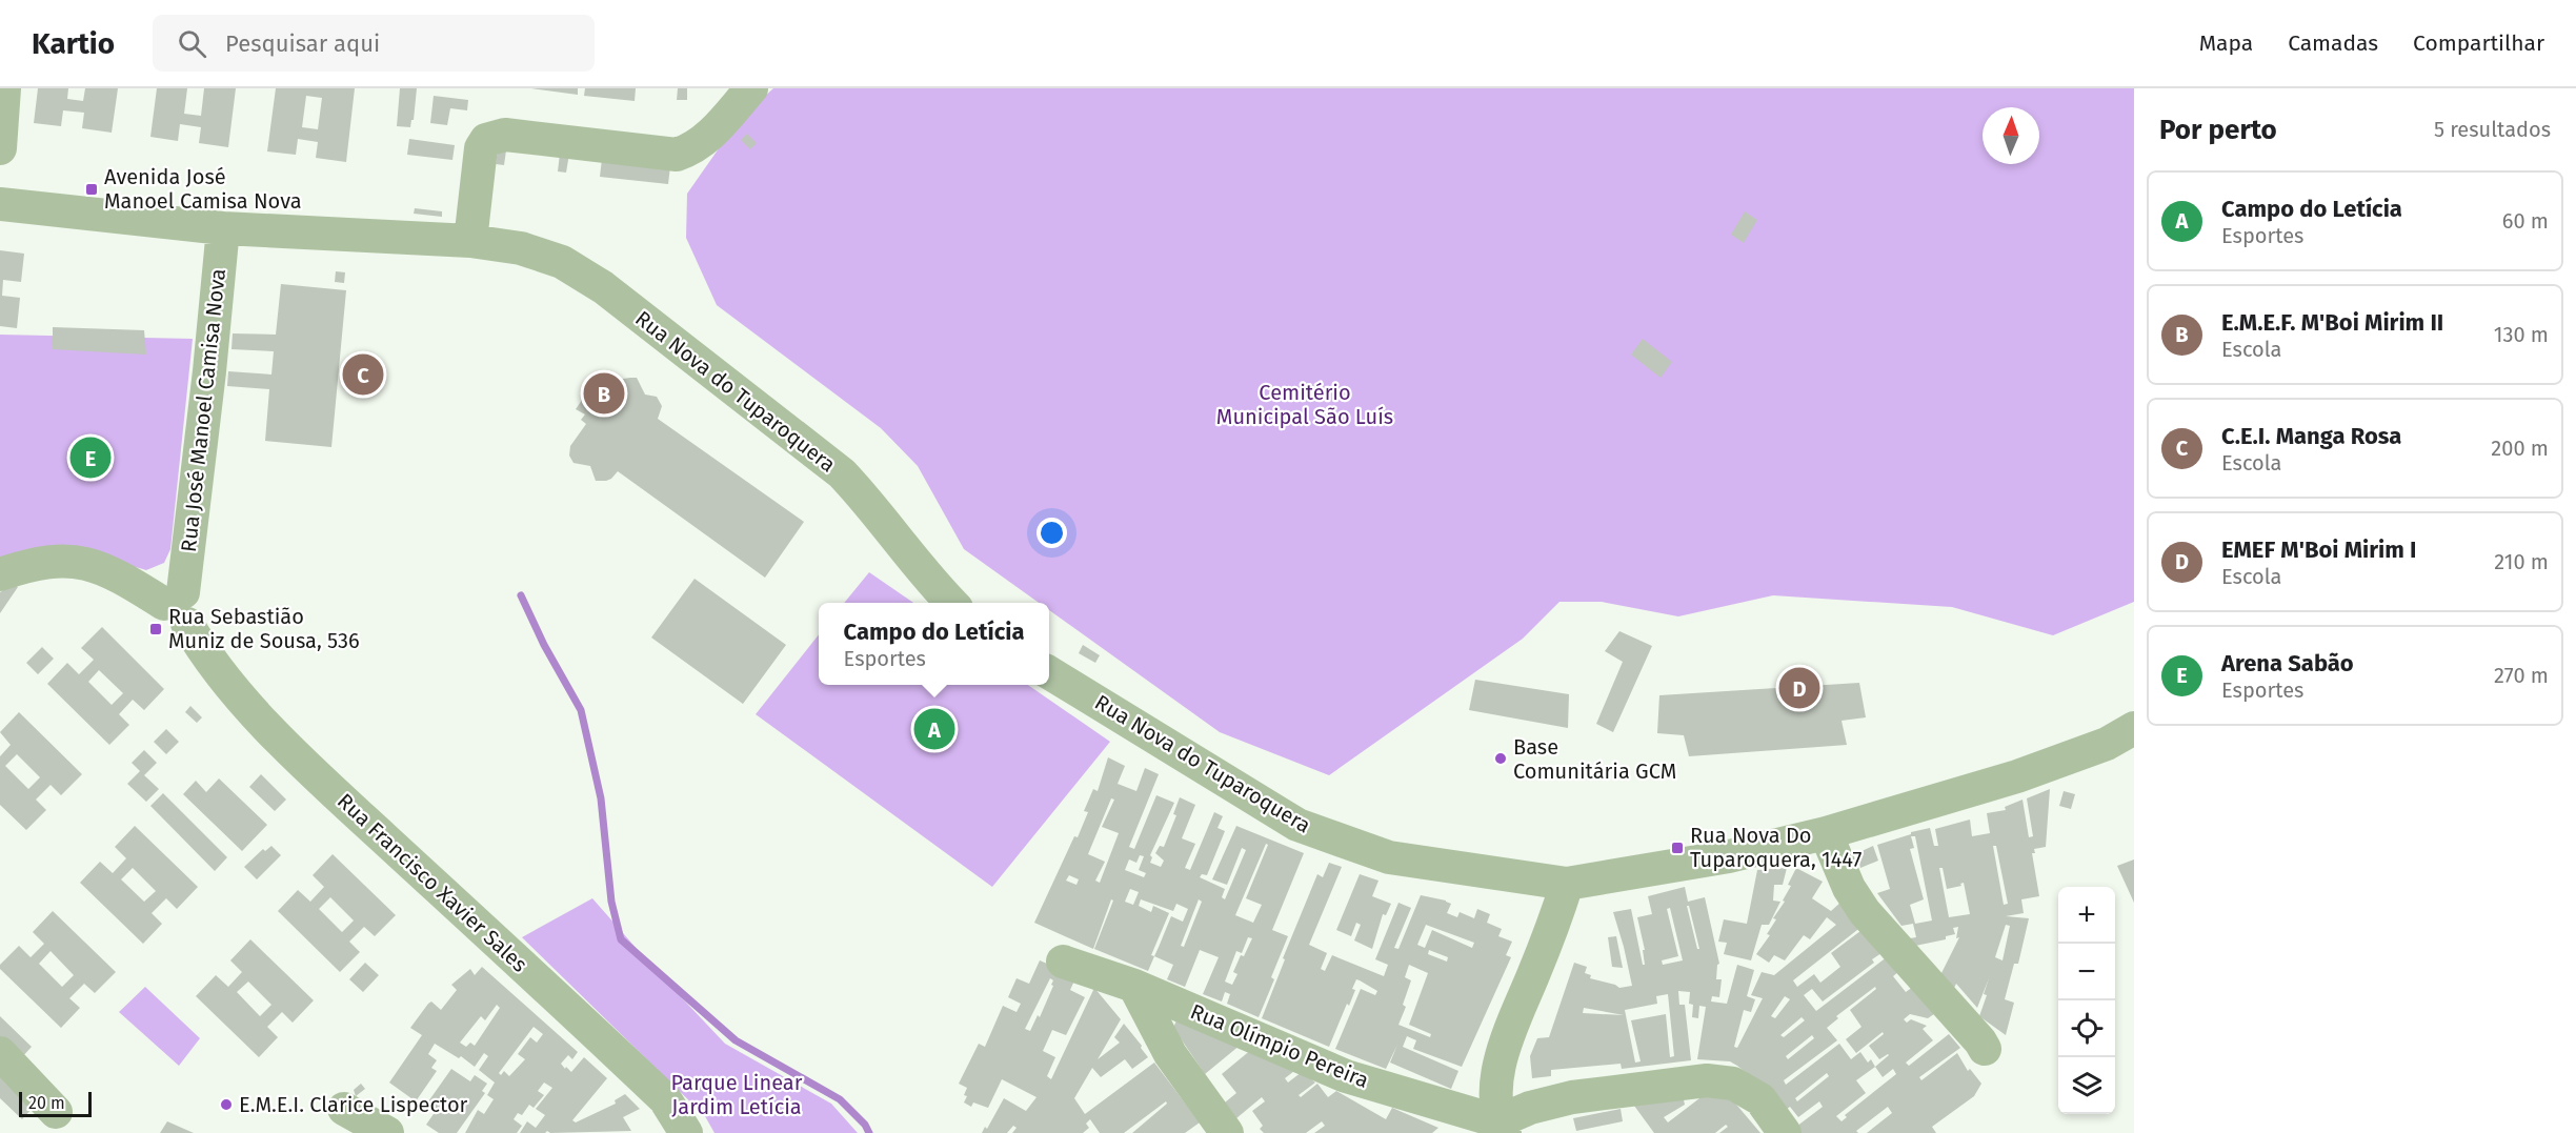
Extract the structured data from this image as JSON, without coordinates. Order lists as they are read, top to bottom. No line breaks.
{"streets":{"street":["Rua Nova do Tuparoquera","Rua José Manoel Camisa Nova","Rua Francisco Xavier Sales","Rua Olímpio Pereira"]},"crossings":[["Rua Nova do Tuparoquera","Rua José Manoel Camisa Nova"],["Rua José Manoel Camisa Nova","Rua Francisco Xavier Sales"]],"parks":["Cemitério Municipal São Luís","Parque Linear Jardim Letícia"],"places":{"transit":["Avenida José Manoel Camisa Nova","Rua Sebastião Muniz de Sousa, 536","Rua Nova Do Tuparoquera, 1447"],"other":["Base Comunitária GCM","E.M.E.I. Clarice Lispector"]},"scale_bar":"20 m","north":"top","page":{"header":"Kartio","search":"Pesquisar aqui","nav":["Mapa","Camadas","Compartilhar"],"heading":["Por perto","5 resultados"],"list":[{"mark":"A","name":"Campo do Letícia","note":"Esportes","value":"60 m"},{"mark":"B","name":"E.M.E.F. M'Boi Mirim II","note":"Escola","value":"130 m"},{"mark":"C","name":"C.E.I. Manga Rosa","note":"Escola","value":"200 m"},{"mark":"D","name":"EMEF M'Boi Mirim I","note":"Escola","value":"210 m"},{"mark":"E","name":"Arena Sabão","note":"Esportes","value":"270 m"}],"pins":["C","B","E","D","A"],"popup":["Campo do Letícia","Esportes"],"map_buttons":["+","−"],"scale":"20 m"}}
